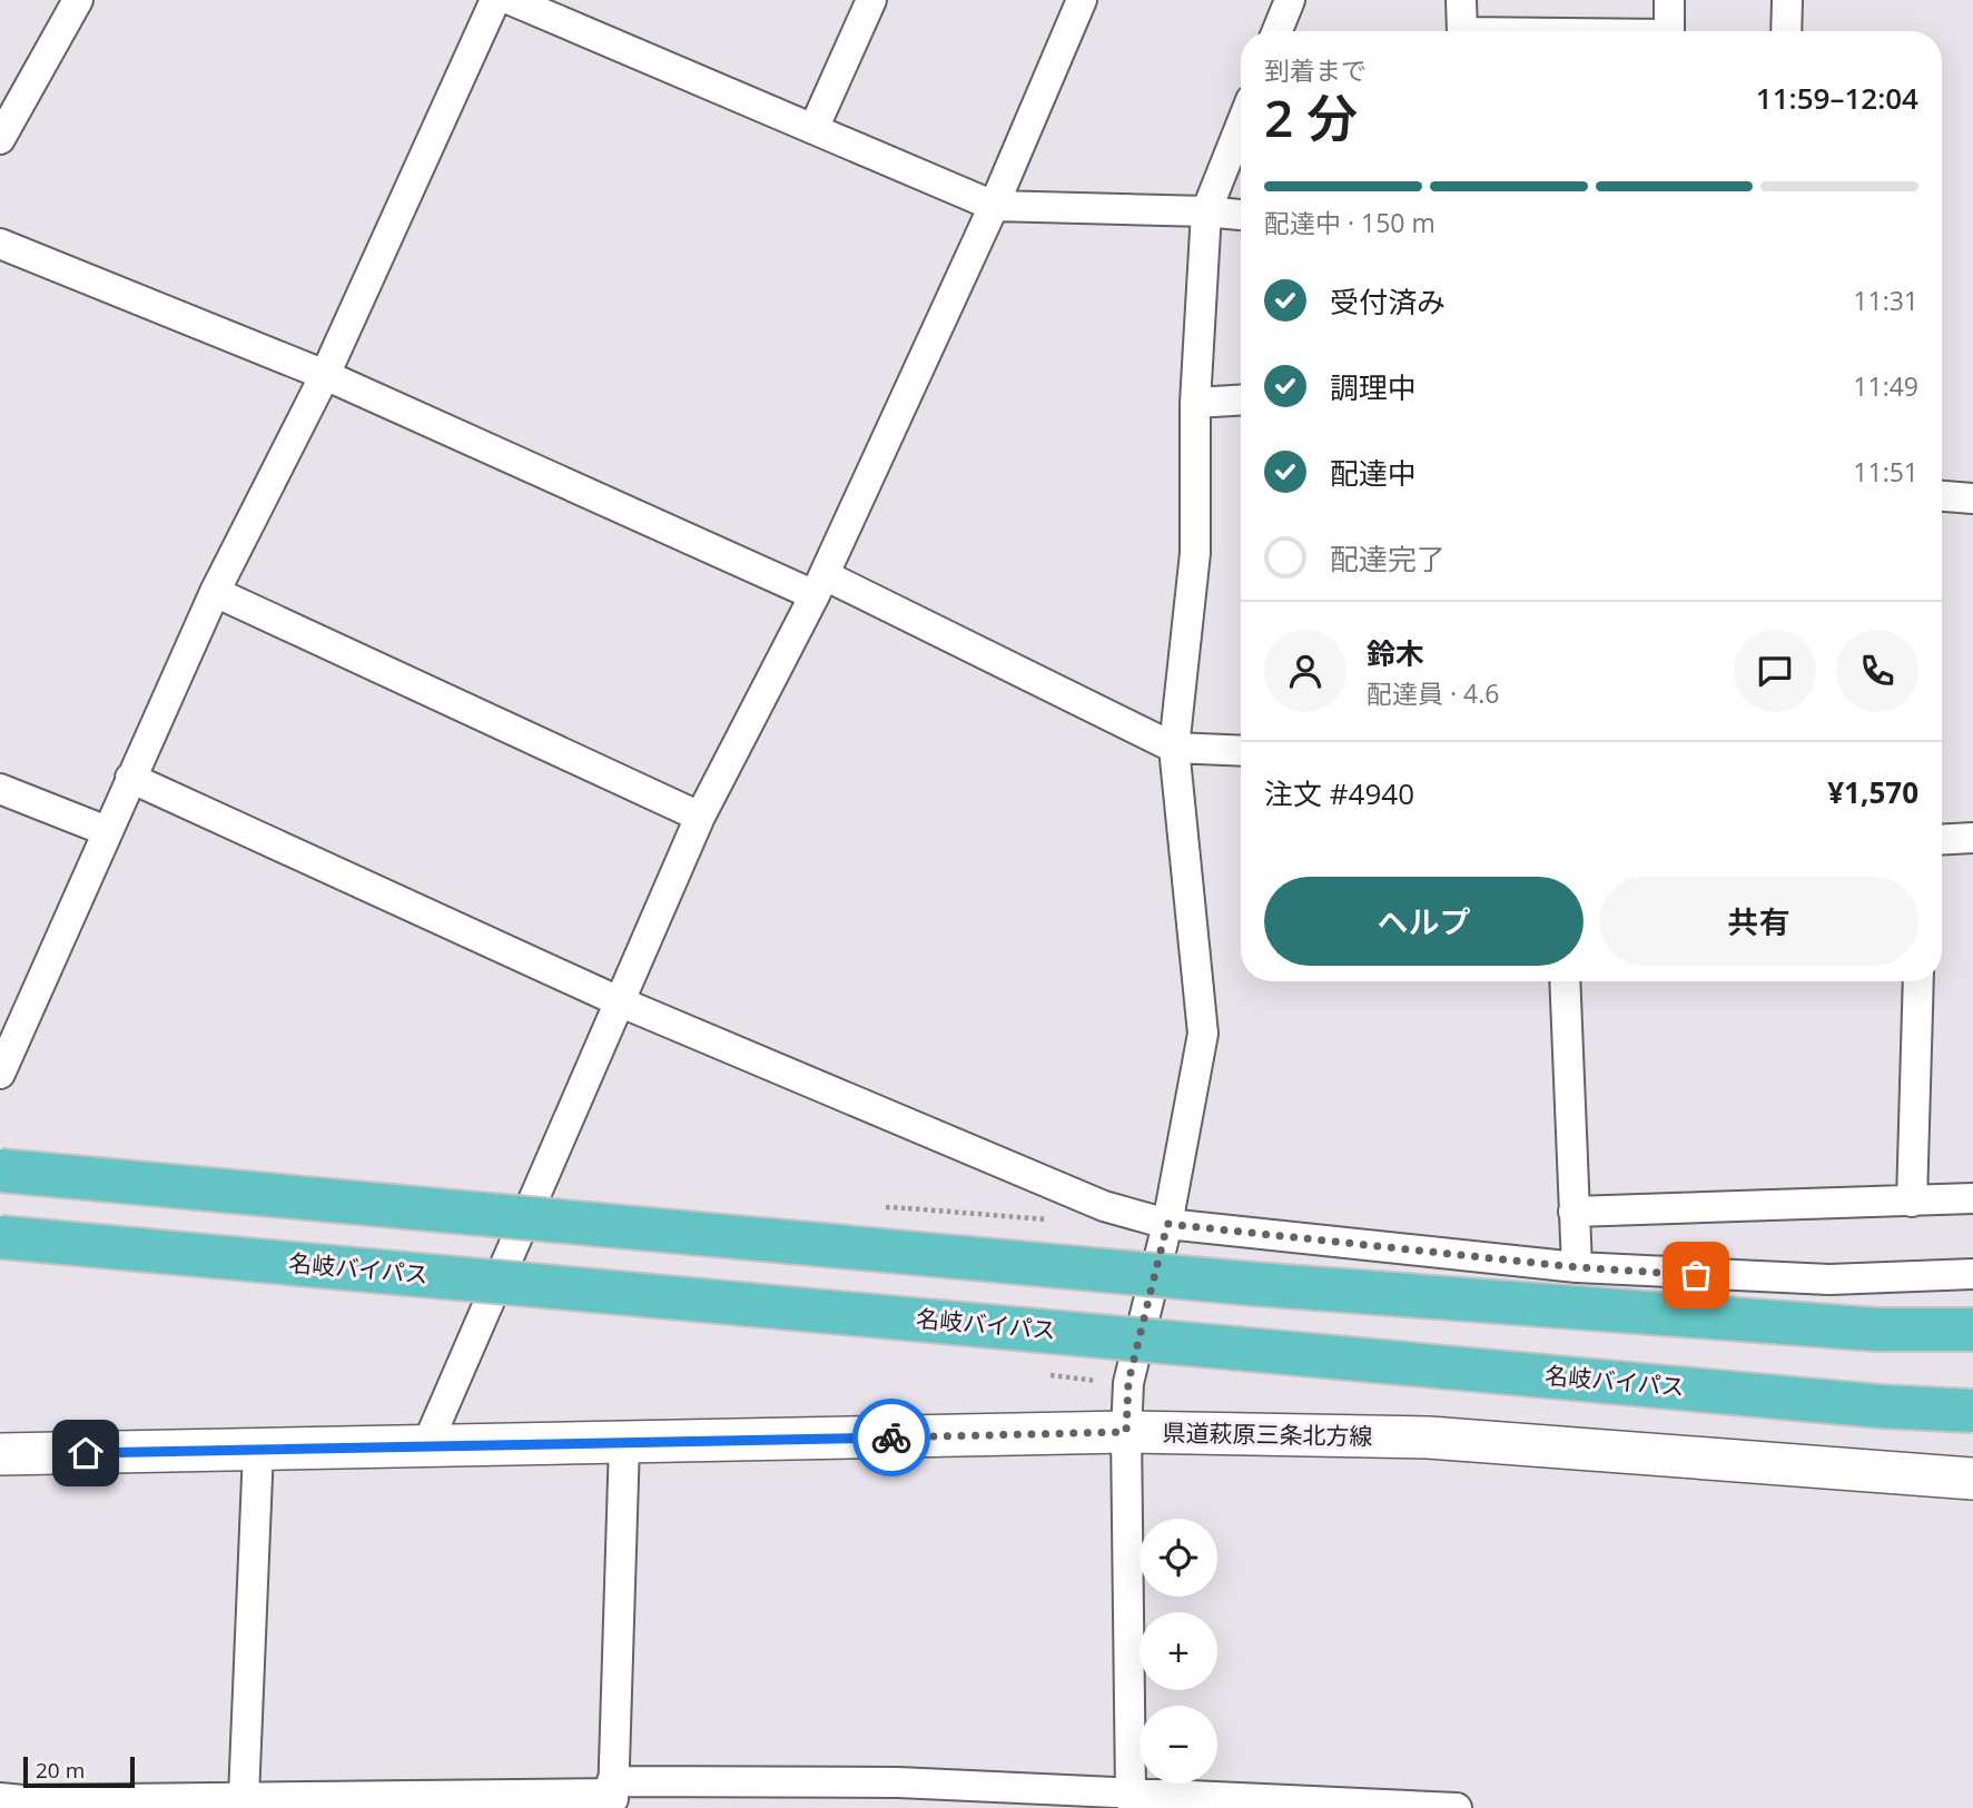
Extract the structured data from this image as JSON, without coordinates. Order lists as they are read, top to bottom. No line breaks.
{"streets":{"highway":["名岐バイパス"],"main road":["県道萩原三条北方線"]},"scale_bar":"20 m","page":{"heading":["2 分","到着まで","11:59–12:04"],"panel":["鈴木","配達員 · 4.6","注文 #4940","¥1,570"],"bar":"配達中 · 150 m","list":[["受付済み","11:31"],["調理中","11:49"],["配達中","11:51"],"配達完了"],"buttons":["ヘルプ","共有"],"map_buttons":["+","−"],"scale":"20 m"}}
